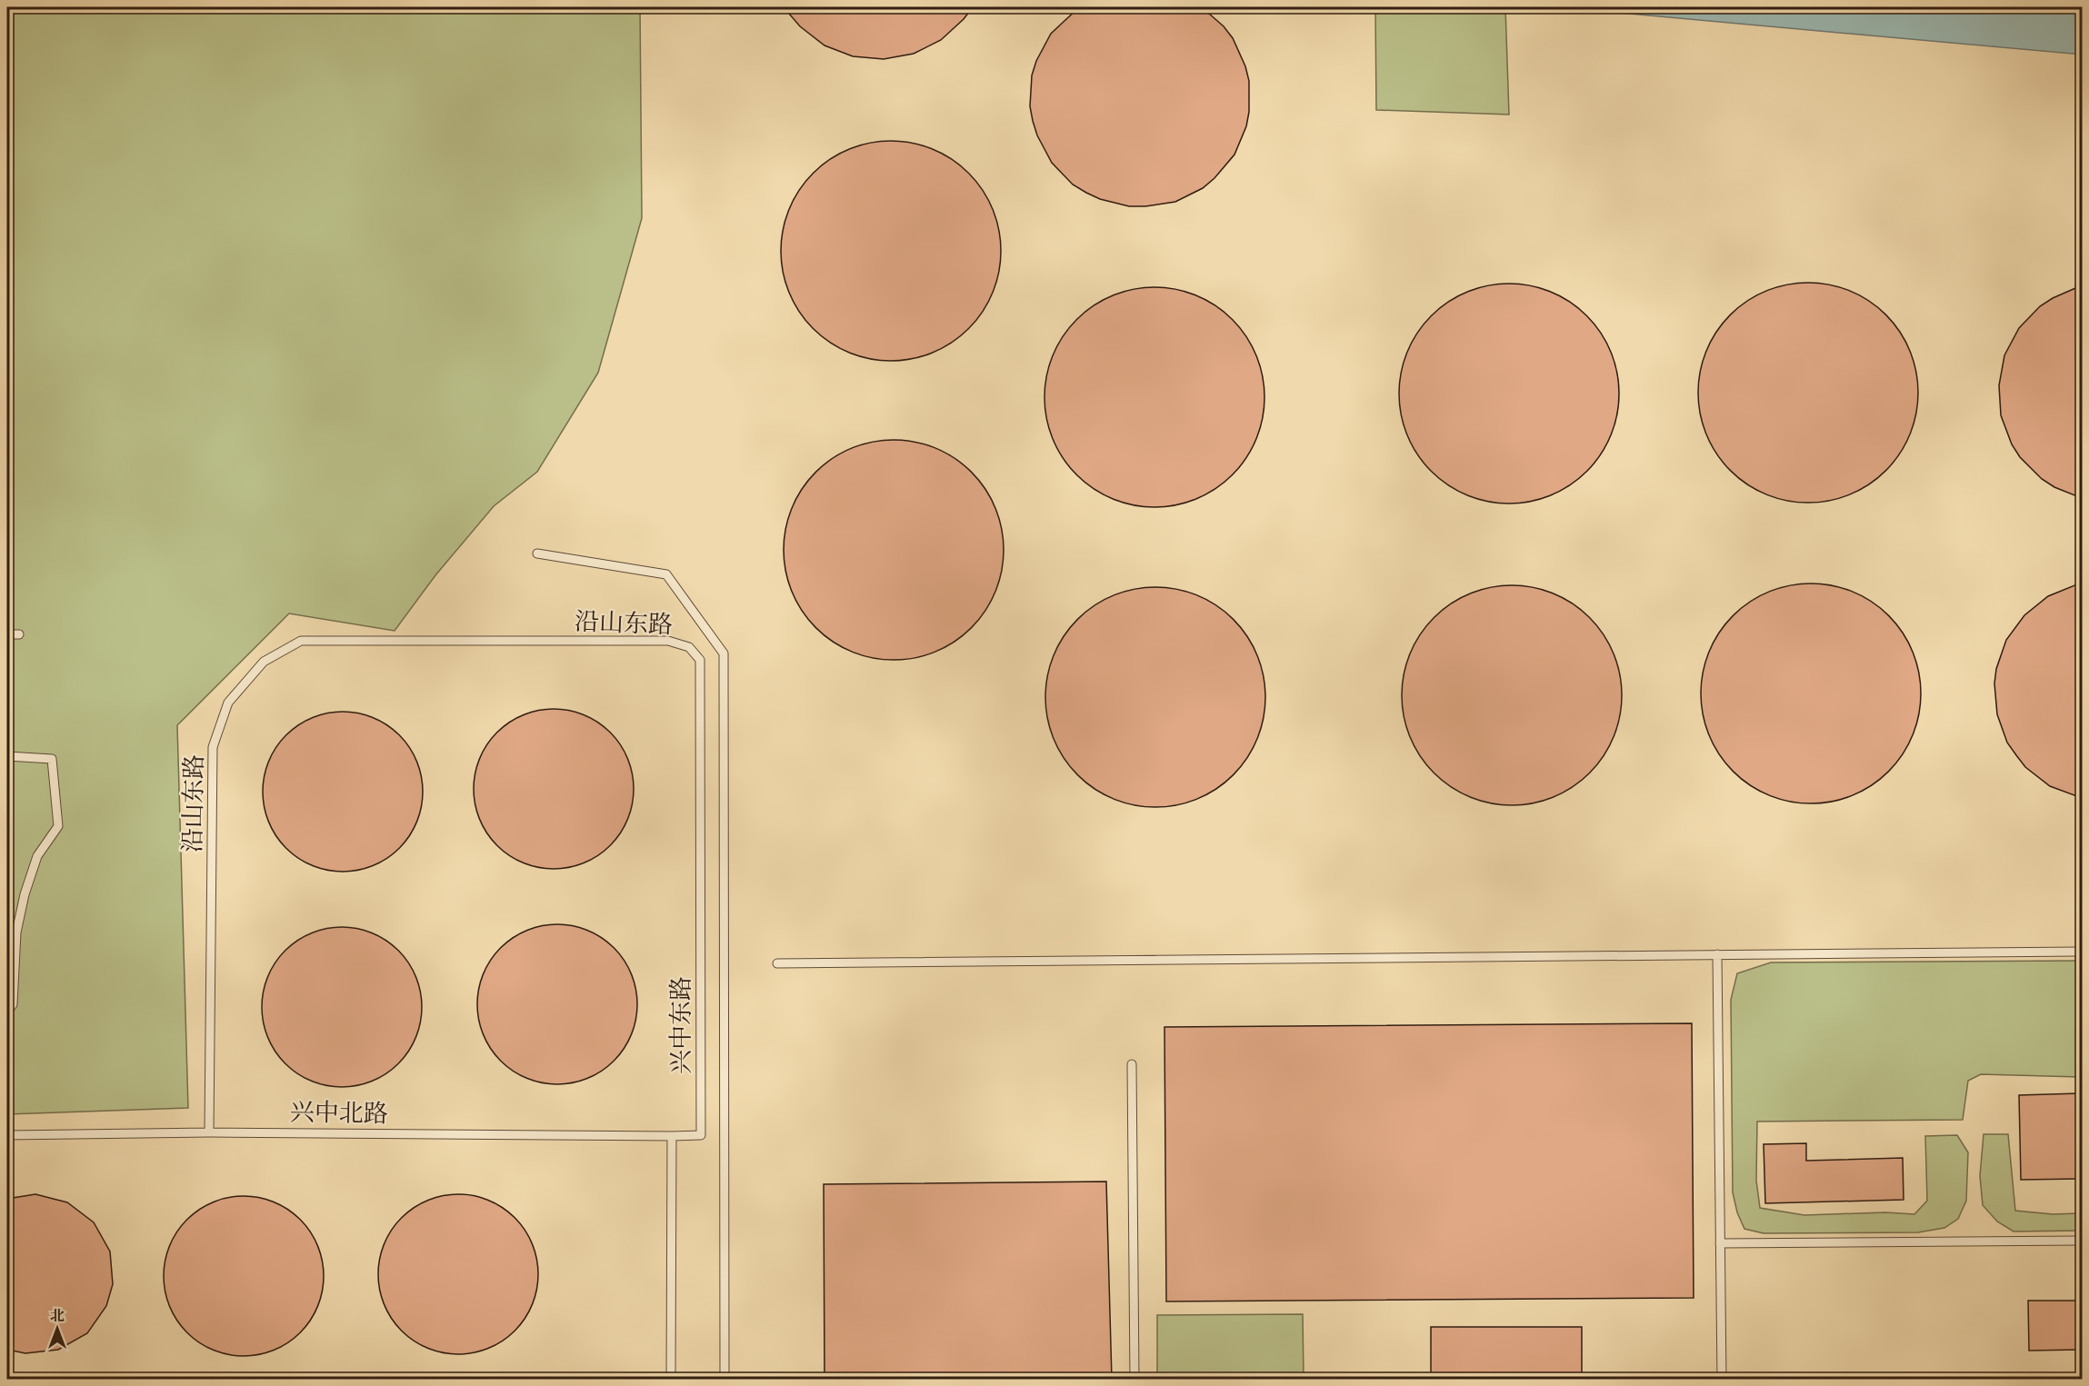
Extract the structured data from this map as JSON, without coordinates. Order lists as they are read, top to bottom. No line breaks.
{"streets":{"lane":["沿山东路","兴中东路","兴中北路"]},"crossings":[["沿山东路","兴中东路"],["沿山东路","兴中北路"],["兴中东路","兴中北路"]],"north":"top"}
